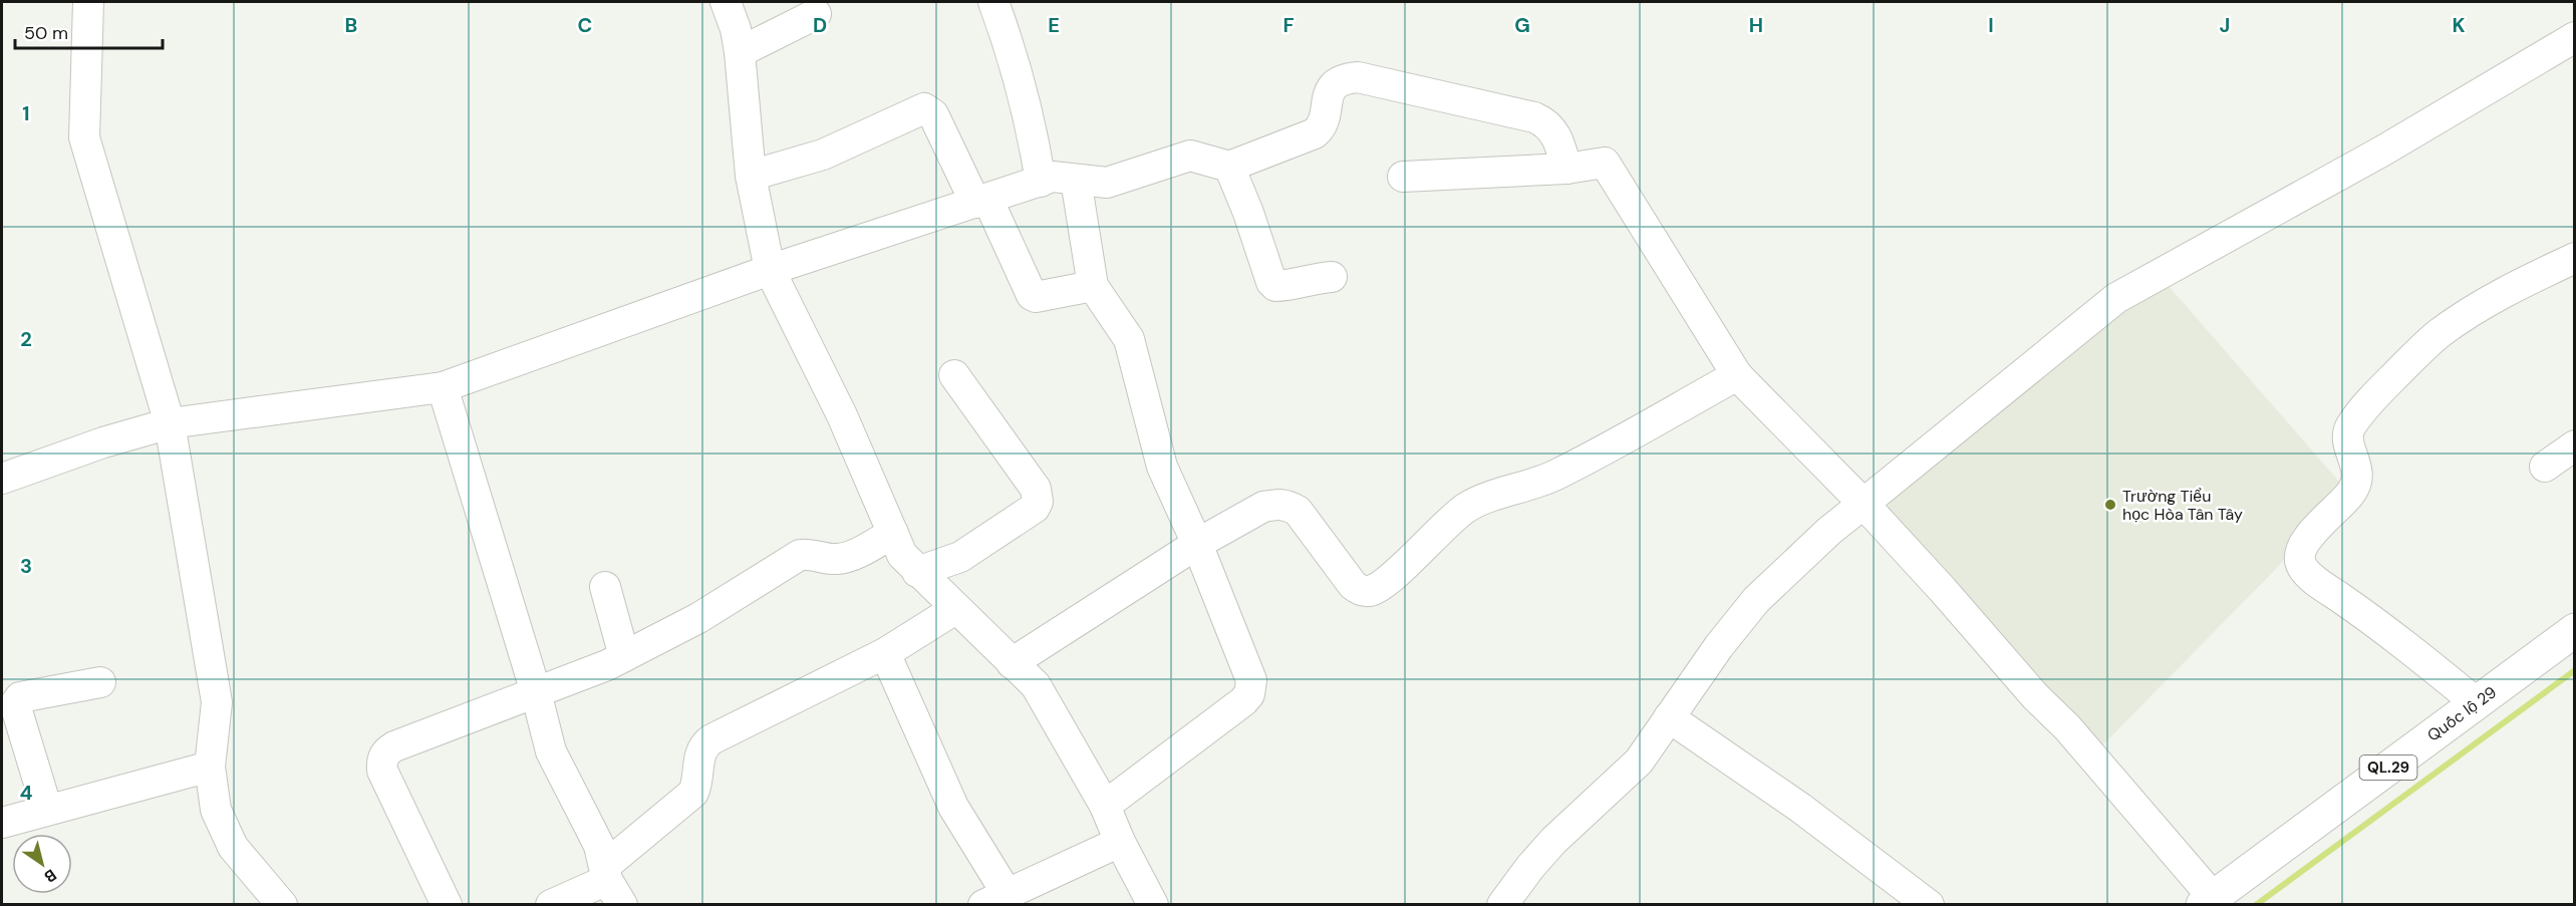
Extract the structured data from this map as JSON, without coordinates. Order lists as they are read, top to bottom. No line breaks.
{"streets":{"highway":["Quốc lộ 29","QL.29"]},"places":["Trường Tiểu học Hòa Tân Tây"],"scale_bar":"50 m","north":"bottom right","grid":{"columns":["B","C","D","E","F","G","H","I","J","K"],"rows":["1","2","3","4"]}}
